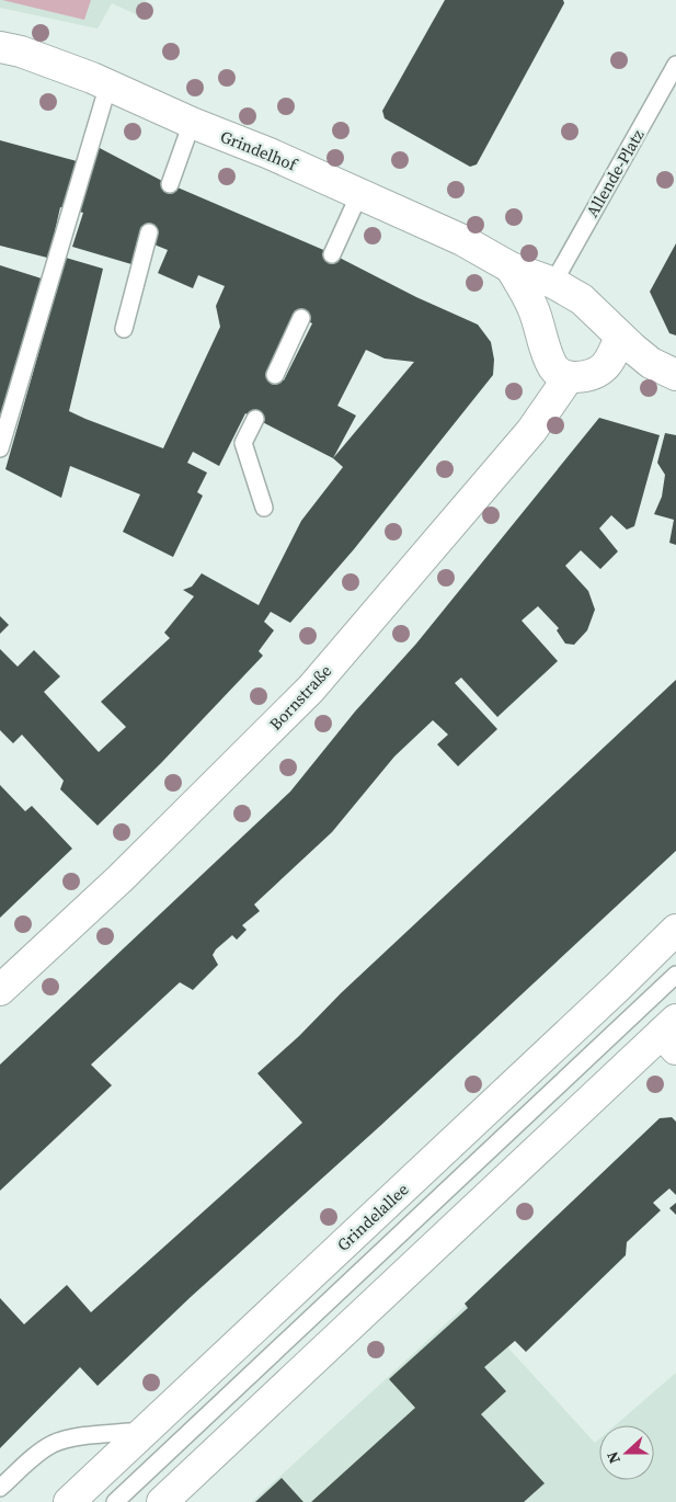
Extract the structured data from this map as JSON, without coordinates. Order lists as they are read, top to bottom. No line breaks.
{"streets":{"street":["Grindelhof","Bornstraße","Grindelallee"],"lane":["Allende-Platz"]},"crossings":[["Grindelhof","Allende-Platz"]],"north":"left"}
